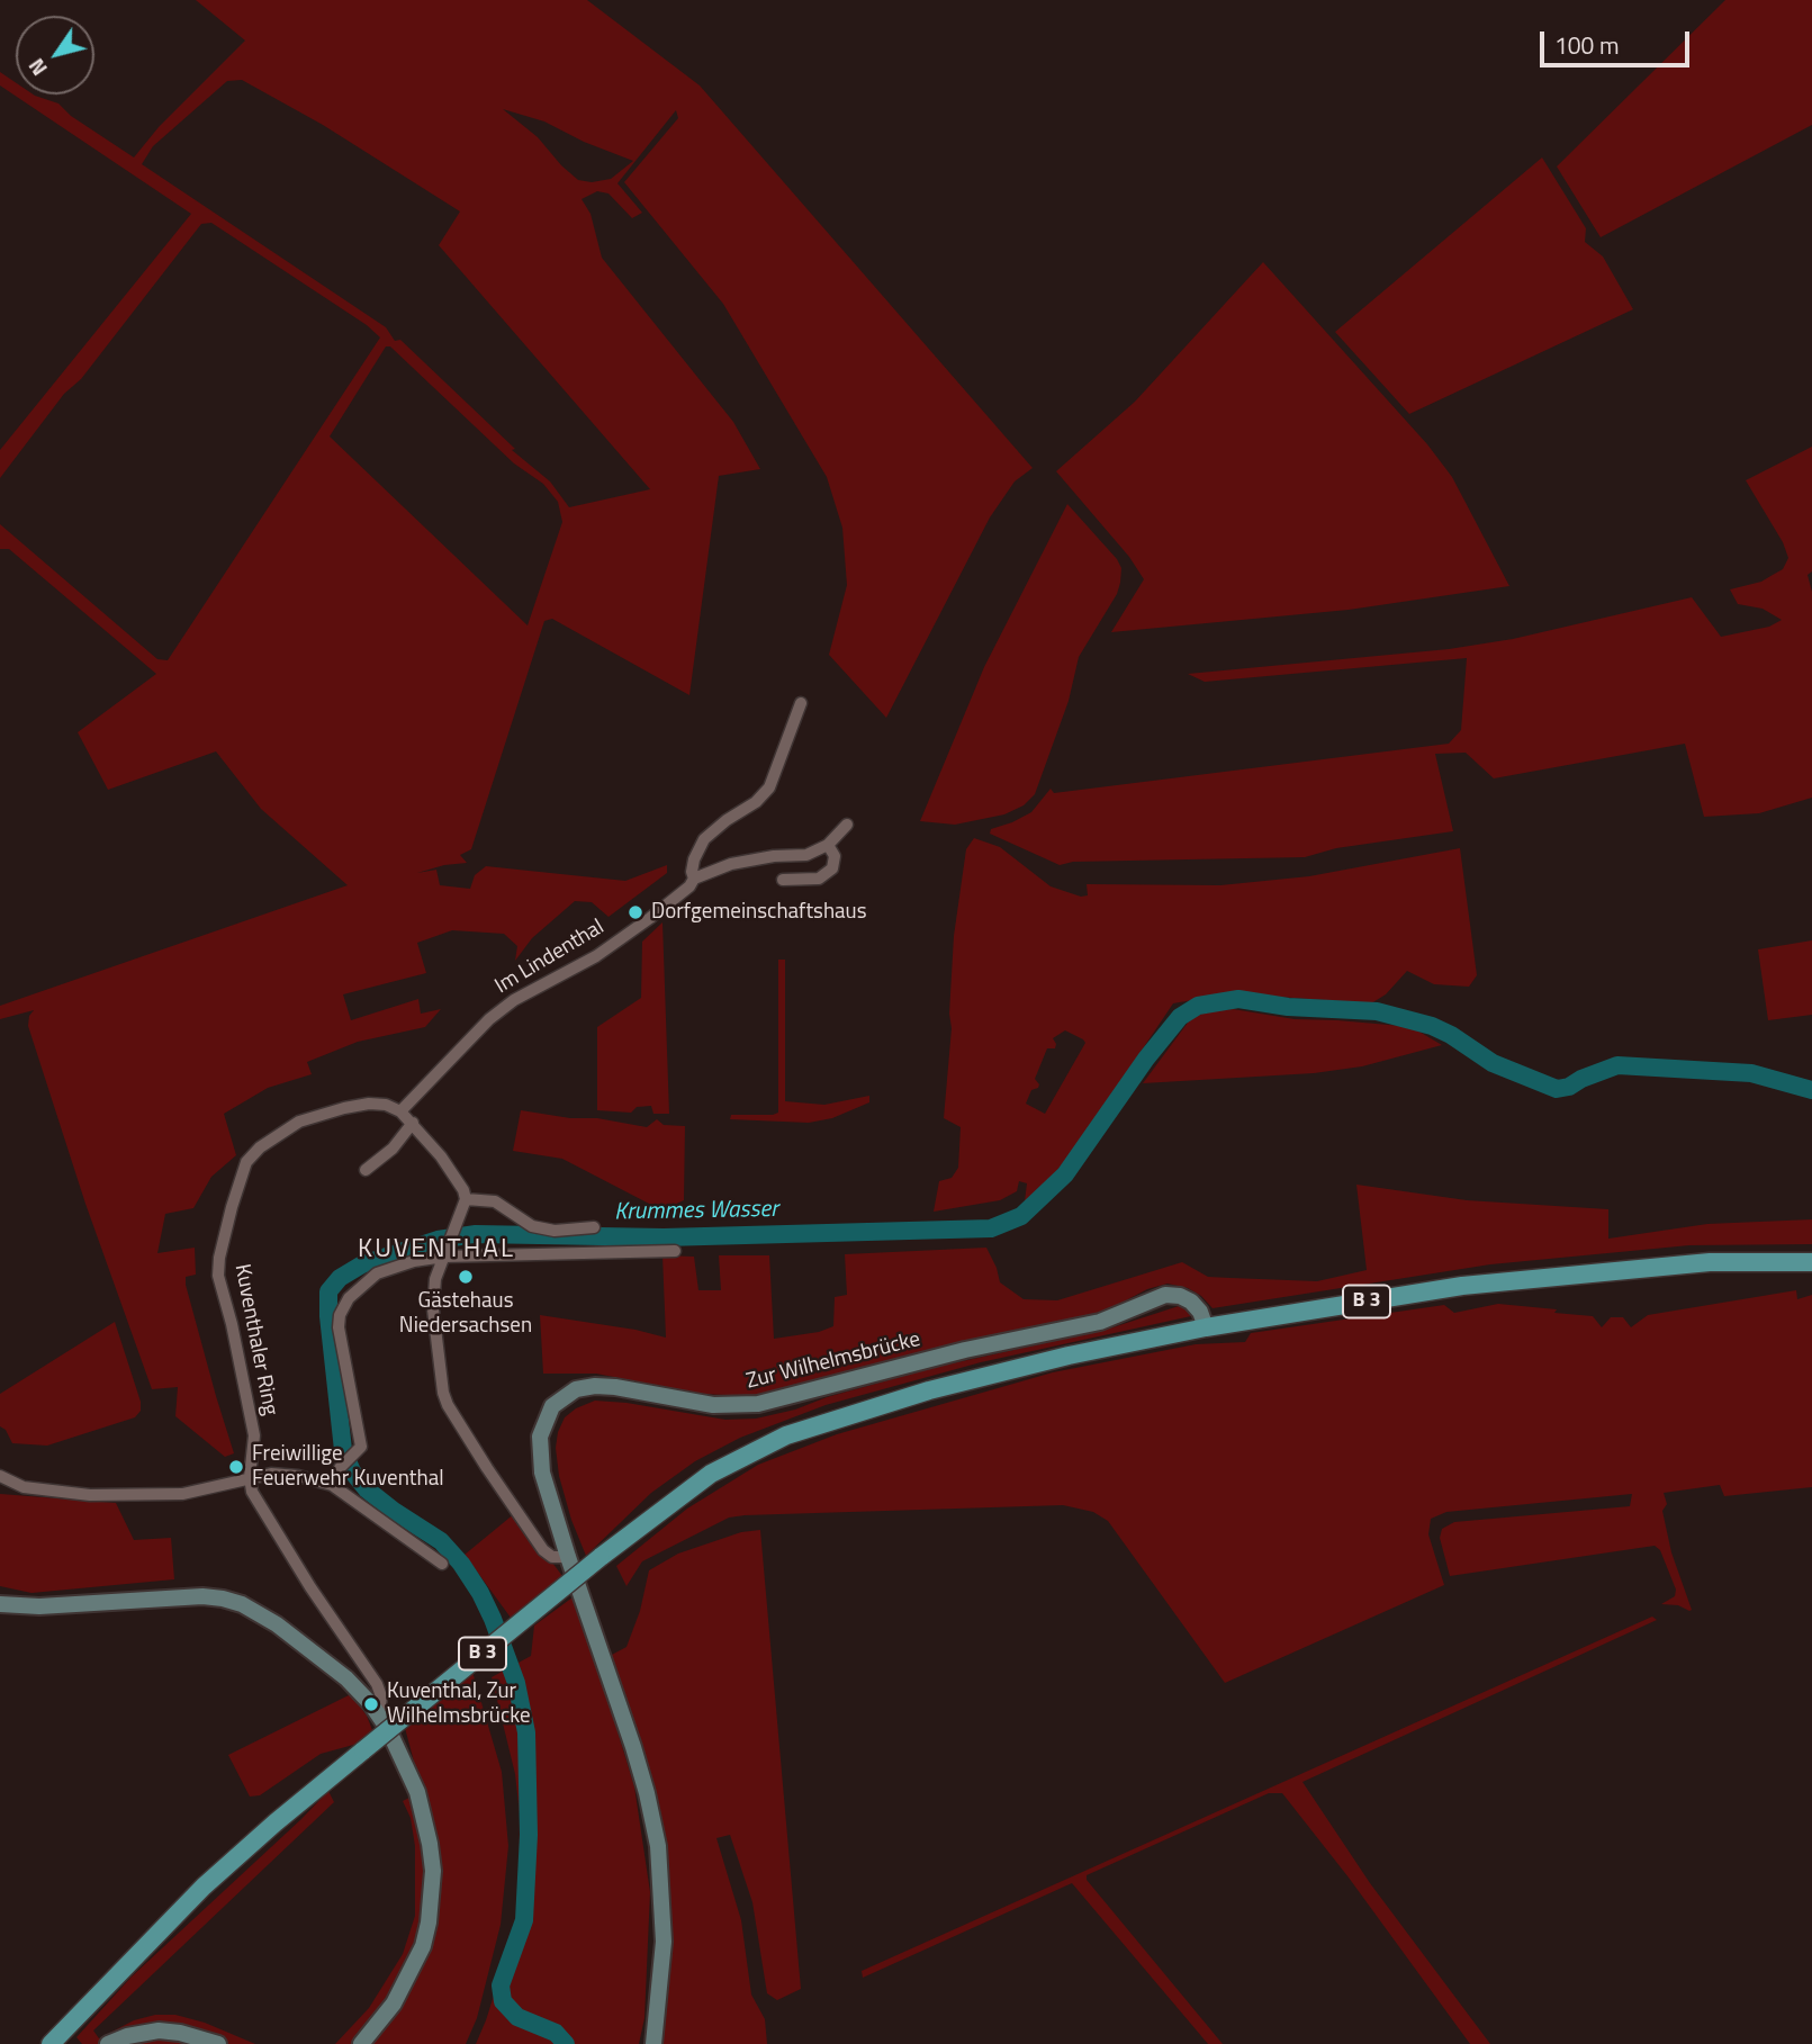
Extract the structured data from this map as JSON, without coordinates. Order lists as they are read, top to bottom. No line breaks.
{"streets":{"main road":["B 3"],"street":["Im Lindenthal","Kuventhaler Ring","Zur Wilhelmsbrücke"]},"crossings":[["Im Lindenthal","Kuventhaler Ring"],["B 3","Zur Wilhelmsbrücke"]],"districts":["KUVENTHAL"],"water":["Krummes Wasser"],"places":["Dorfgemeinschaftshaus","Gästehaus Niedersachsen","Freiwillige Feuerwehr Kuventhal","Kuventhal, Zur Wilhelmsbrücke"],"scale_bar":"100 m","north":"bottom left"}
